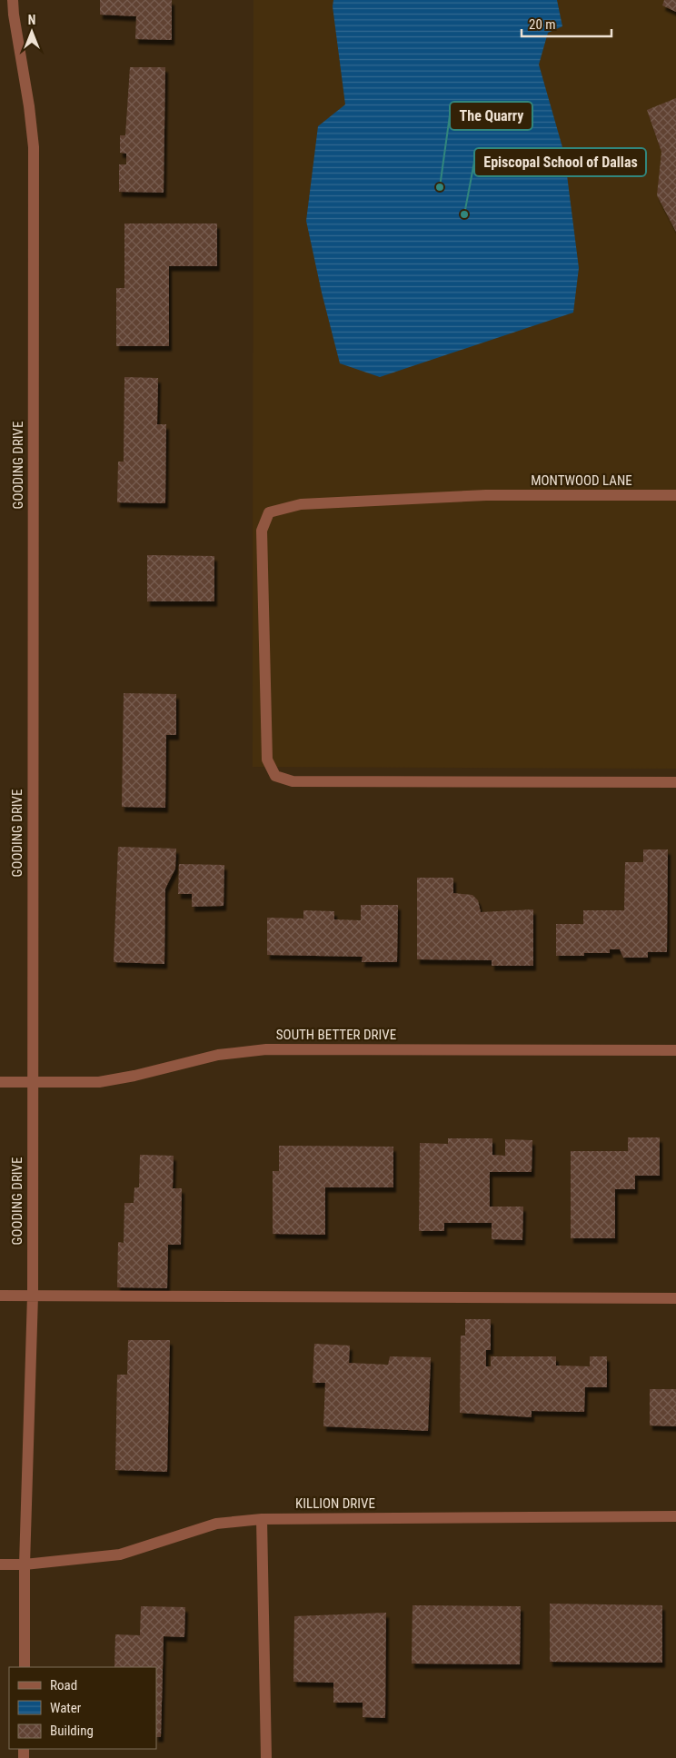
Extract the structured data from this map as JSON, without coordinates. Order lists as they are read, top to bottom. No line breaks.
{"streets":{"street":["GOODING DRIVE","MONTWOOD LANE","SOUTH BETTER DRIVE","KILLION DRIVE"]},"crossings":[["GOODING DRIVE","SOUTH BETTER DRIVE"],["GOODING DRIVE","KILLION DRIVE"]],"places":["The Quarry","Episcopal School of Dallas"],"legend":["Road","Water","Building"],"scale_bar":"20 m","north":"top"}
